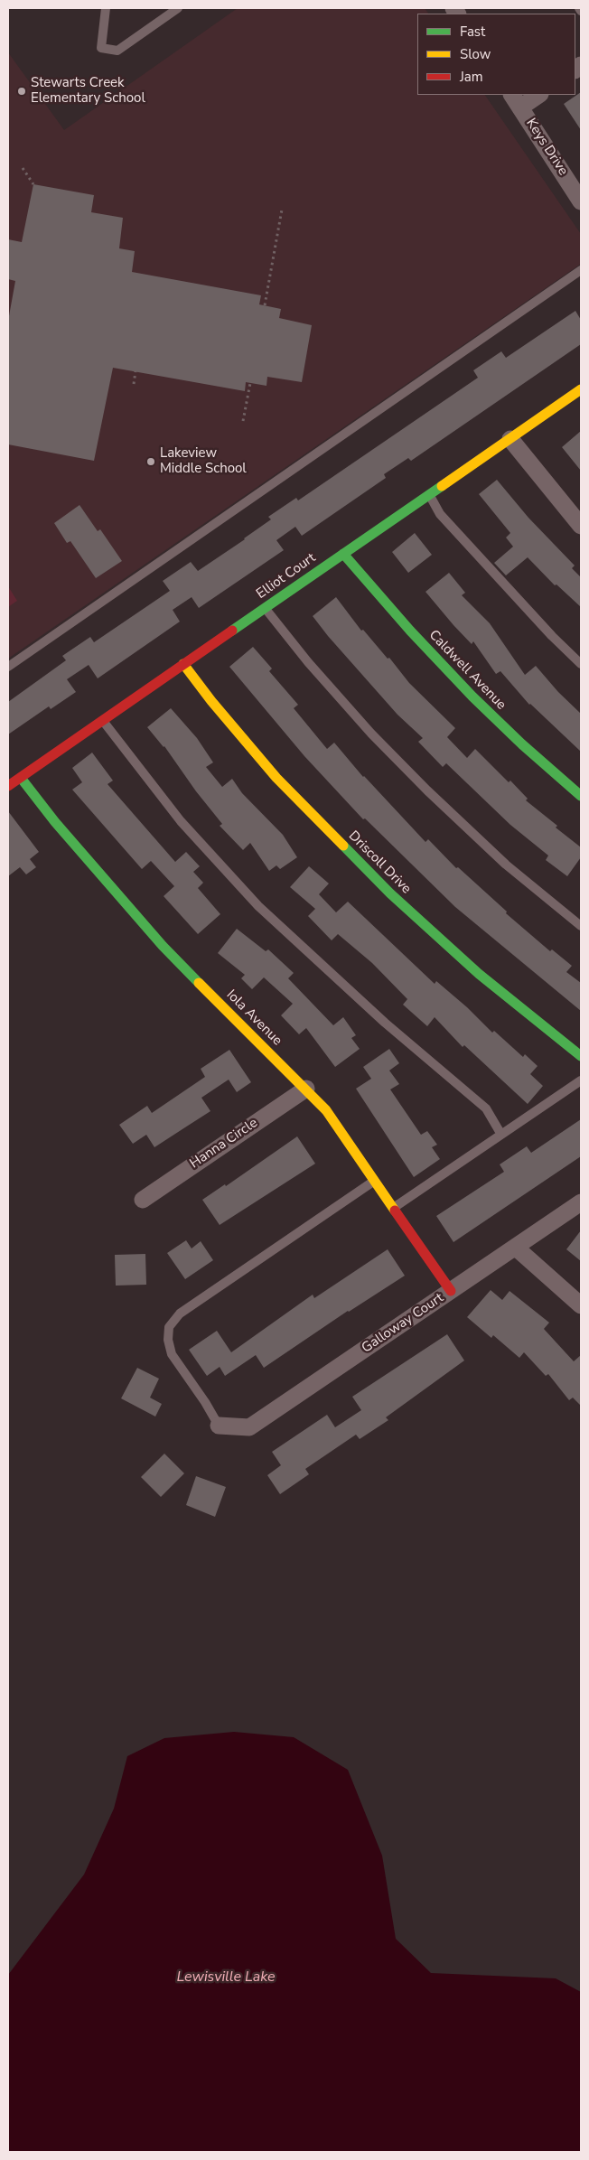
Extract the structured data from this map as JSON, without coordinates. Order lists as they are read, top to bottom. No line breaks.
{"streets":{"street":["Keys Drive","Elliot Court","Caldwell Avenue","Driscoll Drive","Iola Avenue","Hanna Circle","Galloway Court"]},"crossings":[["Elliot Court","Caldwell Avenue"],["Elliot Court","Driscoll Drive"],["Elliot Court","Iola Avenue"],["Iola Avenue","Hanna Circle"],["Iola Avenue","Galloway Court"]],"water":["Lewisville Lake"],"places":["Stewarts Creek Elementary School","Lakeview Middle School"],"legend":["Fast","Slow","Jam"]}
